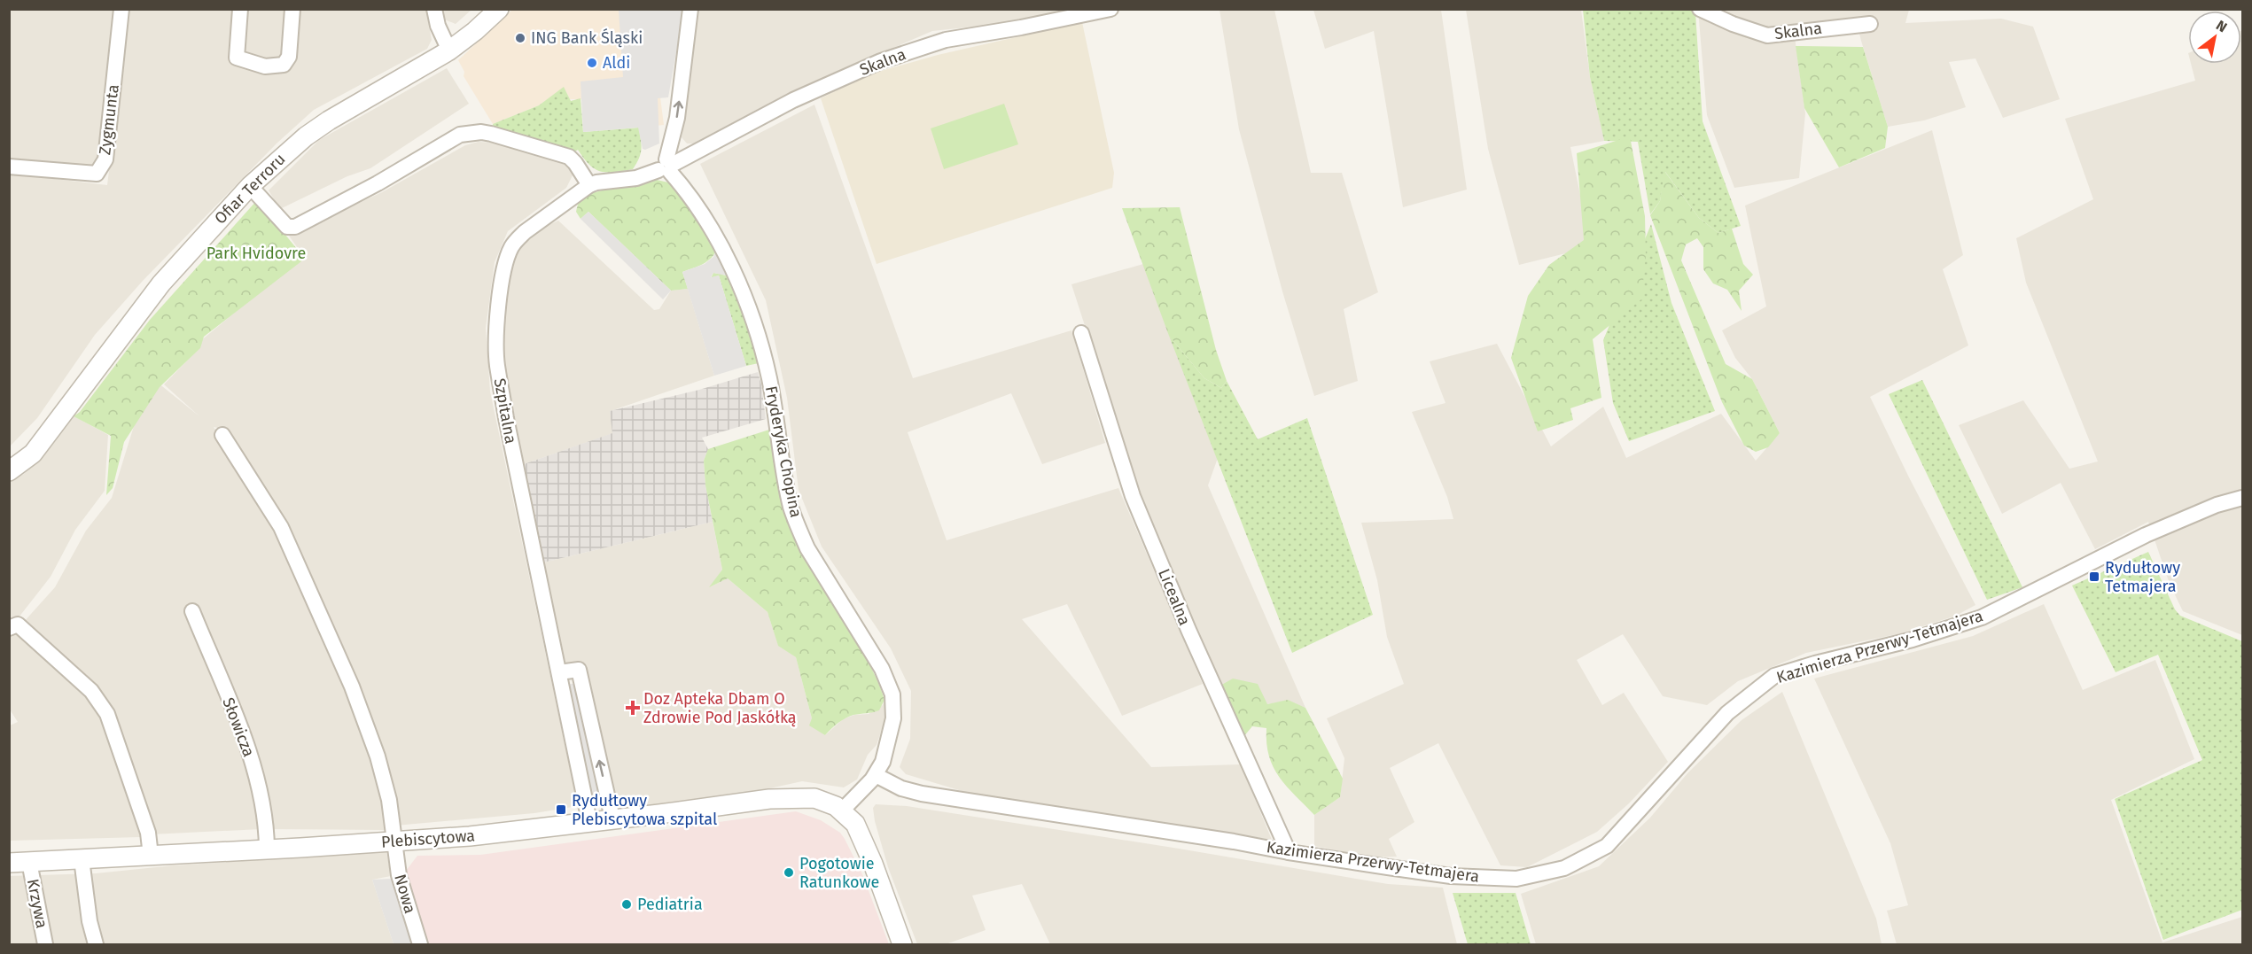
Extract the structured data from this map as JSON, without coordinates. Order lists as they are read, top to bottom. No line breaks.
{"streets":{"street":["Skalna","Zygmunta","Ofiar Terroru","Szpitalna","Fryderyka Chopina","Licealna","Kazimierza Przerwy-Tetmajera","Słowicza","Plebiscytowa","Nowa","Krzywa"]},"crossings":[["Skalna","Szpitalna"],["Skalna","Fryderyka Chopina"],["Szpitalna","Fryderyka Chopina"],["Szpitalna","Plebiscytowa"],["Fryderyka Chopina","Kazimierza Przerwy-Tetmajera"],["Fryderyka Chopina","Plebiscytowa"],["Licealna","Kazimierza Przerwy-Tetmajera"],["Słowicza","Plebiscytowa"],["Plebiscytowa","Nowa"],["Plebiscytowa","Krzywa"]],"parks":["Park Hvidovre"],"places":{"other":["ING Bank Śląski","Aldi","Pogotowie Ratunkowe","Pediatria"],"transit":["Rydułtowy Tetmajera","Rydułtowy Plebiscytowa szpital"],"health":["Doz Apteka Dbam O Zdrowie Pod Jaskółką"]},"north":"top right"}
